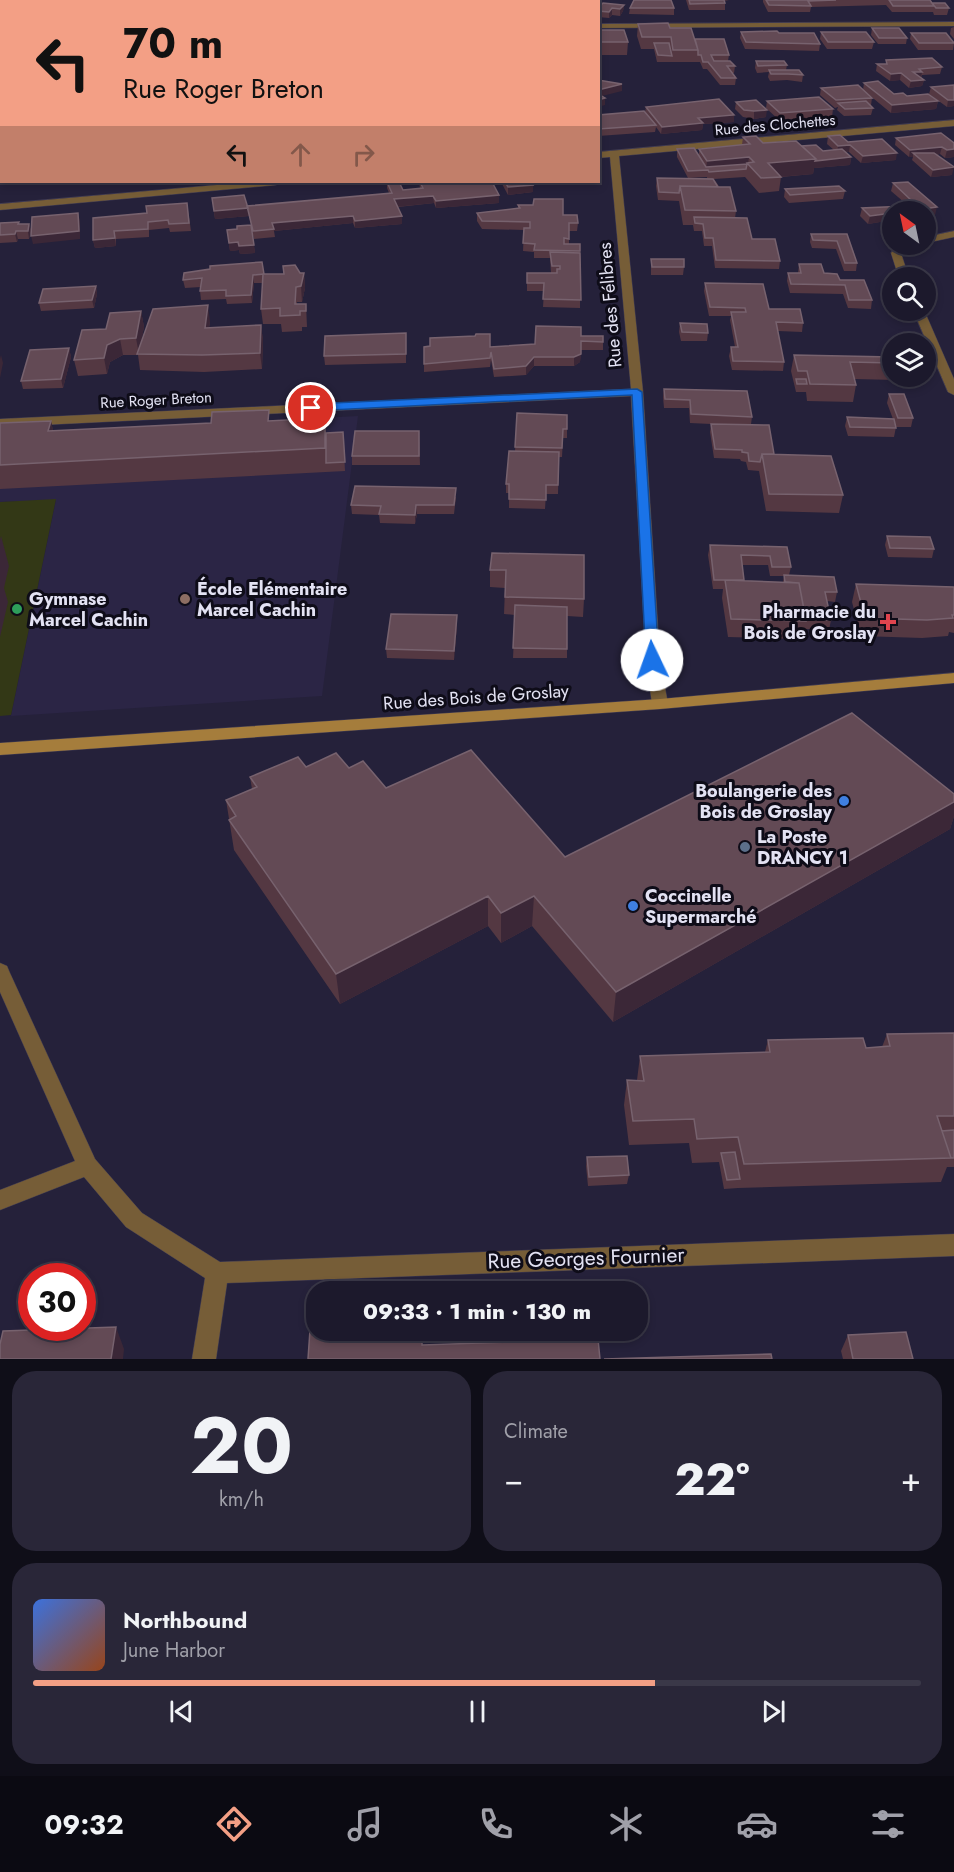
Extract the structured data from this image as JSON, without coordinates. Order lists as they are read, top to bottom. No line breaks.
{"streets":{"street":["Rue des Clochettes","Rue des Félibres","Rue Roger Breton","Rue des Bois de Groslay","Rue Georges Fournier"]},"crossings":[["Rue des Clochettes","Rue des Félibres"],["Rue des Félibres","Rue Roger Breton"],["Rue des Félibres","Rue des Bois de Groslay"]],"places":{"other":["École Elémentaire Marcel Cachin","Gymnase Marcel Cachin","Boulangerie des Bois de Groslay","La Poste DRANCY 1","Coccinelle Supermarché"],"health":["Pharmacie du Bois de Groslay"]},"north":"top left","page":{"turn":["70 m","Rue Roger Breton"],"limit":"30","trip":"09:33 · 1 min · 130 m","tile":[["20","km/h"],"Climate"],"heat":["−","22°","+"],"song":["Northbound","June Harbor"],"tabs":"09:32"}}
